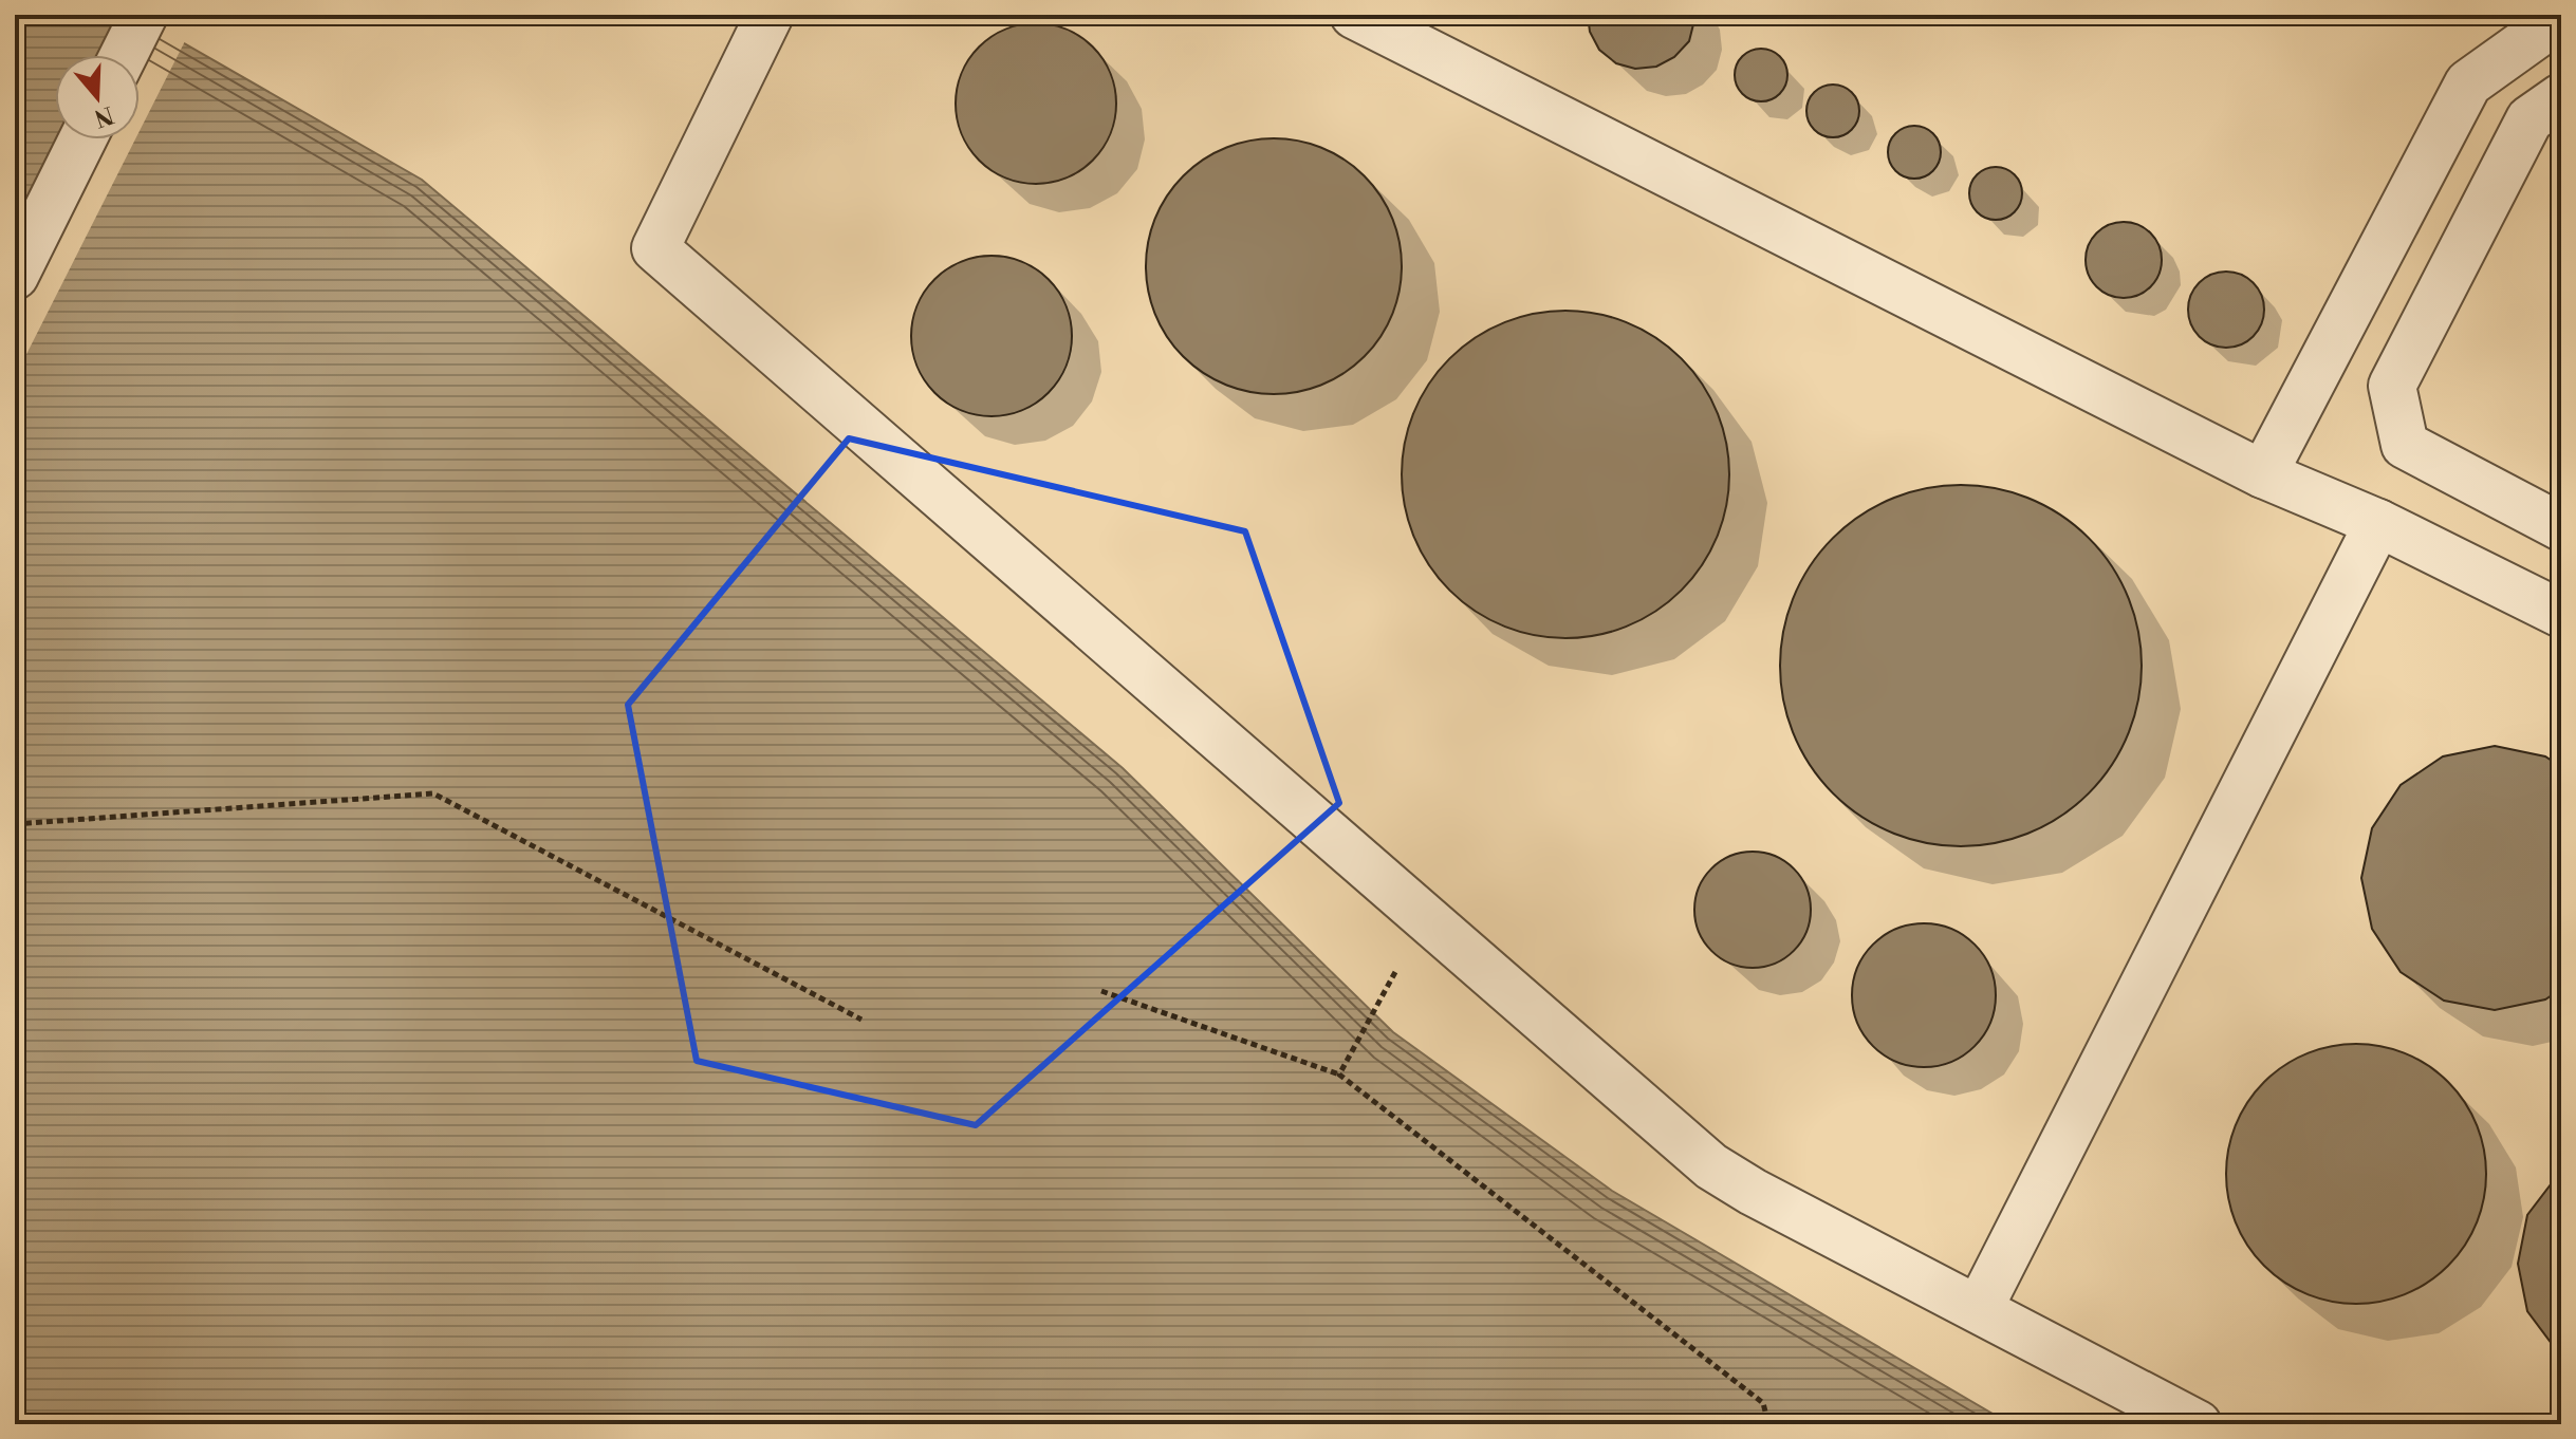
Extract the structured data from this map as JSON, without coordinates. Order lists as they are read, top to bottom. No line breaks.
{"north":"bottom"}
